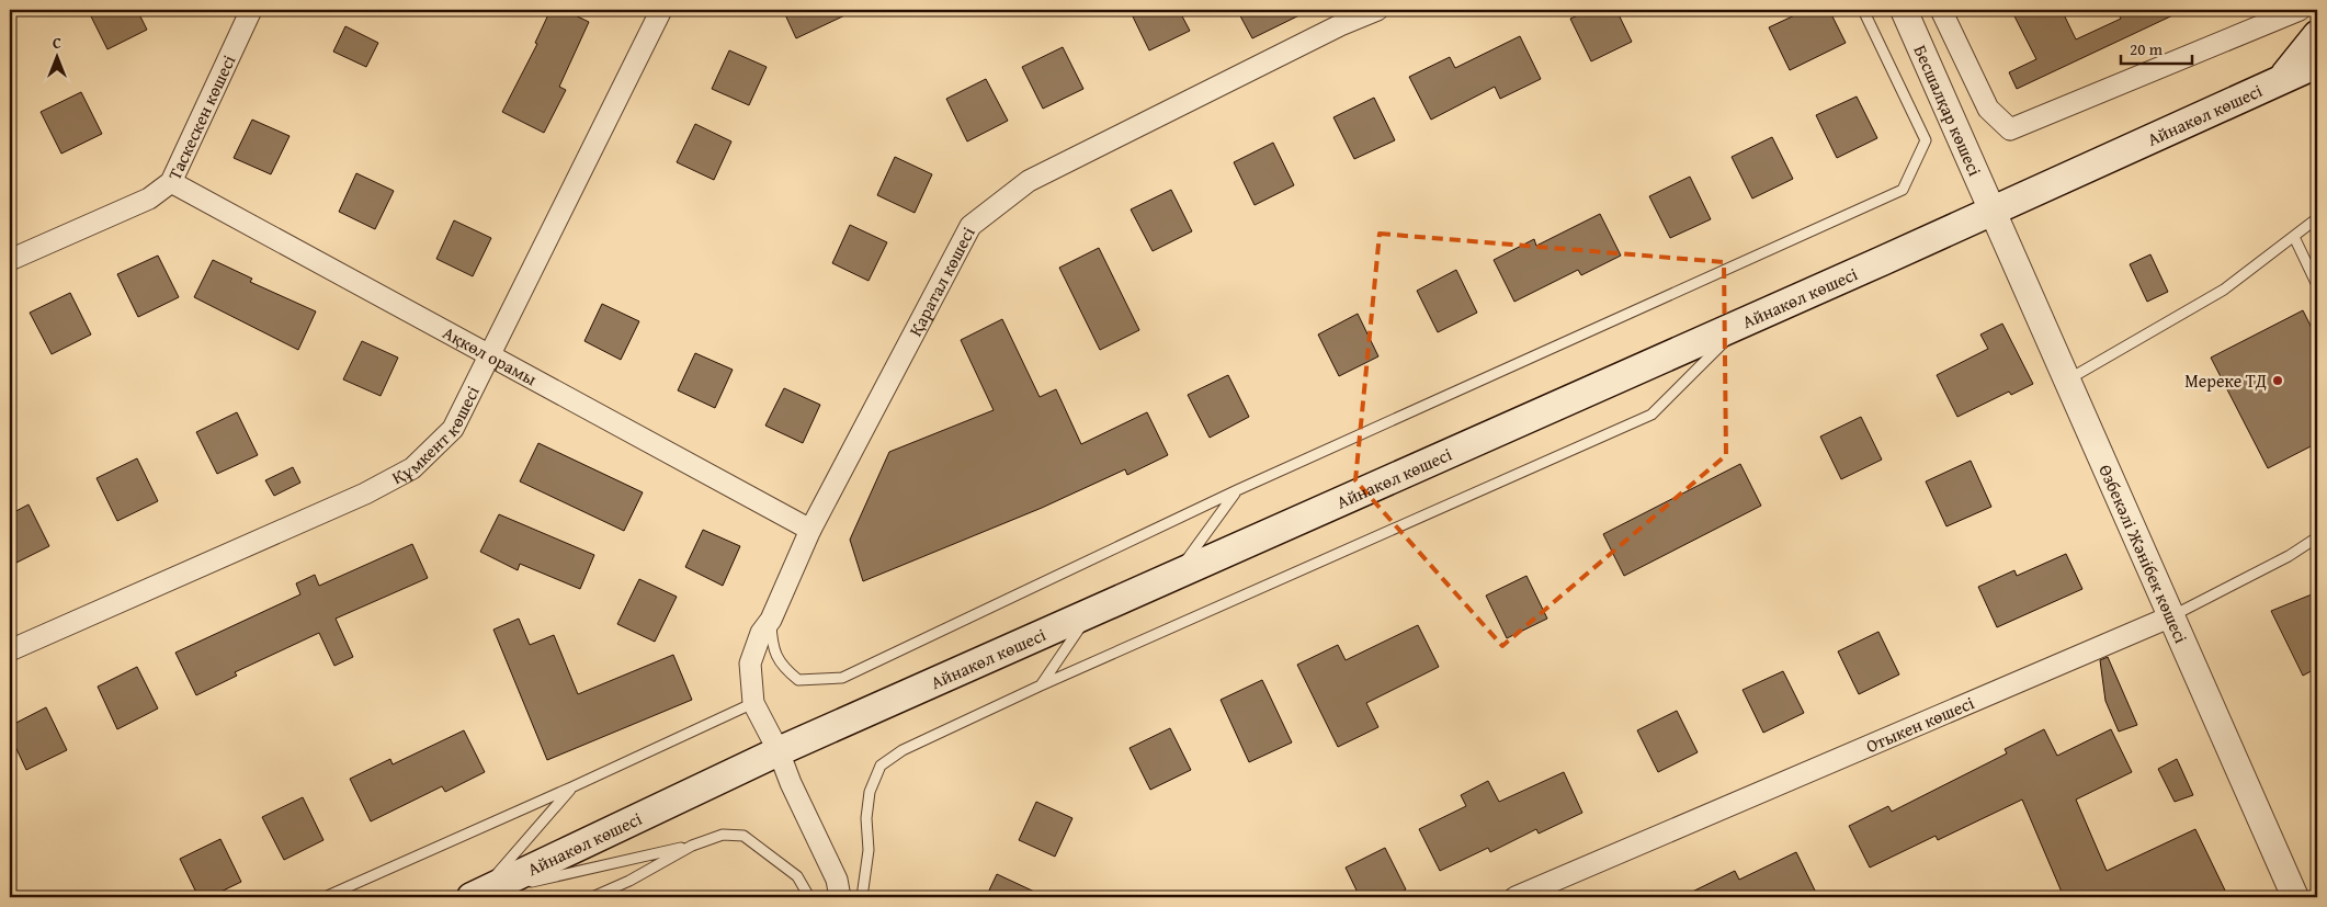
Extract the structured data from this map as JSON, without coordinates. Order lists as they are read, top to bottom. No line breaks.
{"streets":{"main road":["Айнакөл көшесі"],"street":["Бесшалқар көшесі","Таскескен көшесі","Қаратал көшесі","Ақкөл орамы","Құмкент көшесі","Өзбекәлі Жәнібек көшесі","Отыкен көшесі"]},"crossings":[["Бесшалқар көшесі","Айнакөл көшесі"],["Бесшалқар көшесі","Өзбекәлі Жәнібек көшесі"],["Айнакөл көшесі","Қаратал көшесі"],["Айнакөл көшесі","Өзбекәлі Жәнібек көшесі"],["Таскескен көшесі","Ақкөл орамы"],["Қаратал көшесі","Ақкөл орамы"],["Ақкөл орамы","Құмкент көшесі"],["Өзбекәлі Жәнібек көшесі","Отыкен көшесі"]],"places":["Мереке ТД"],"scale_bar":"20 m","north":"top"}
